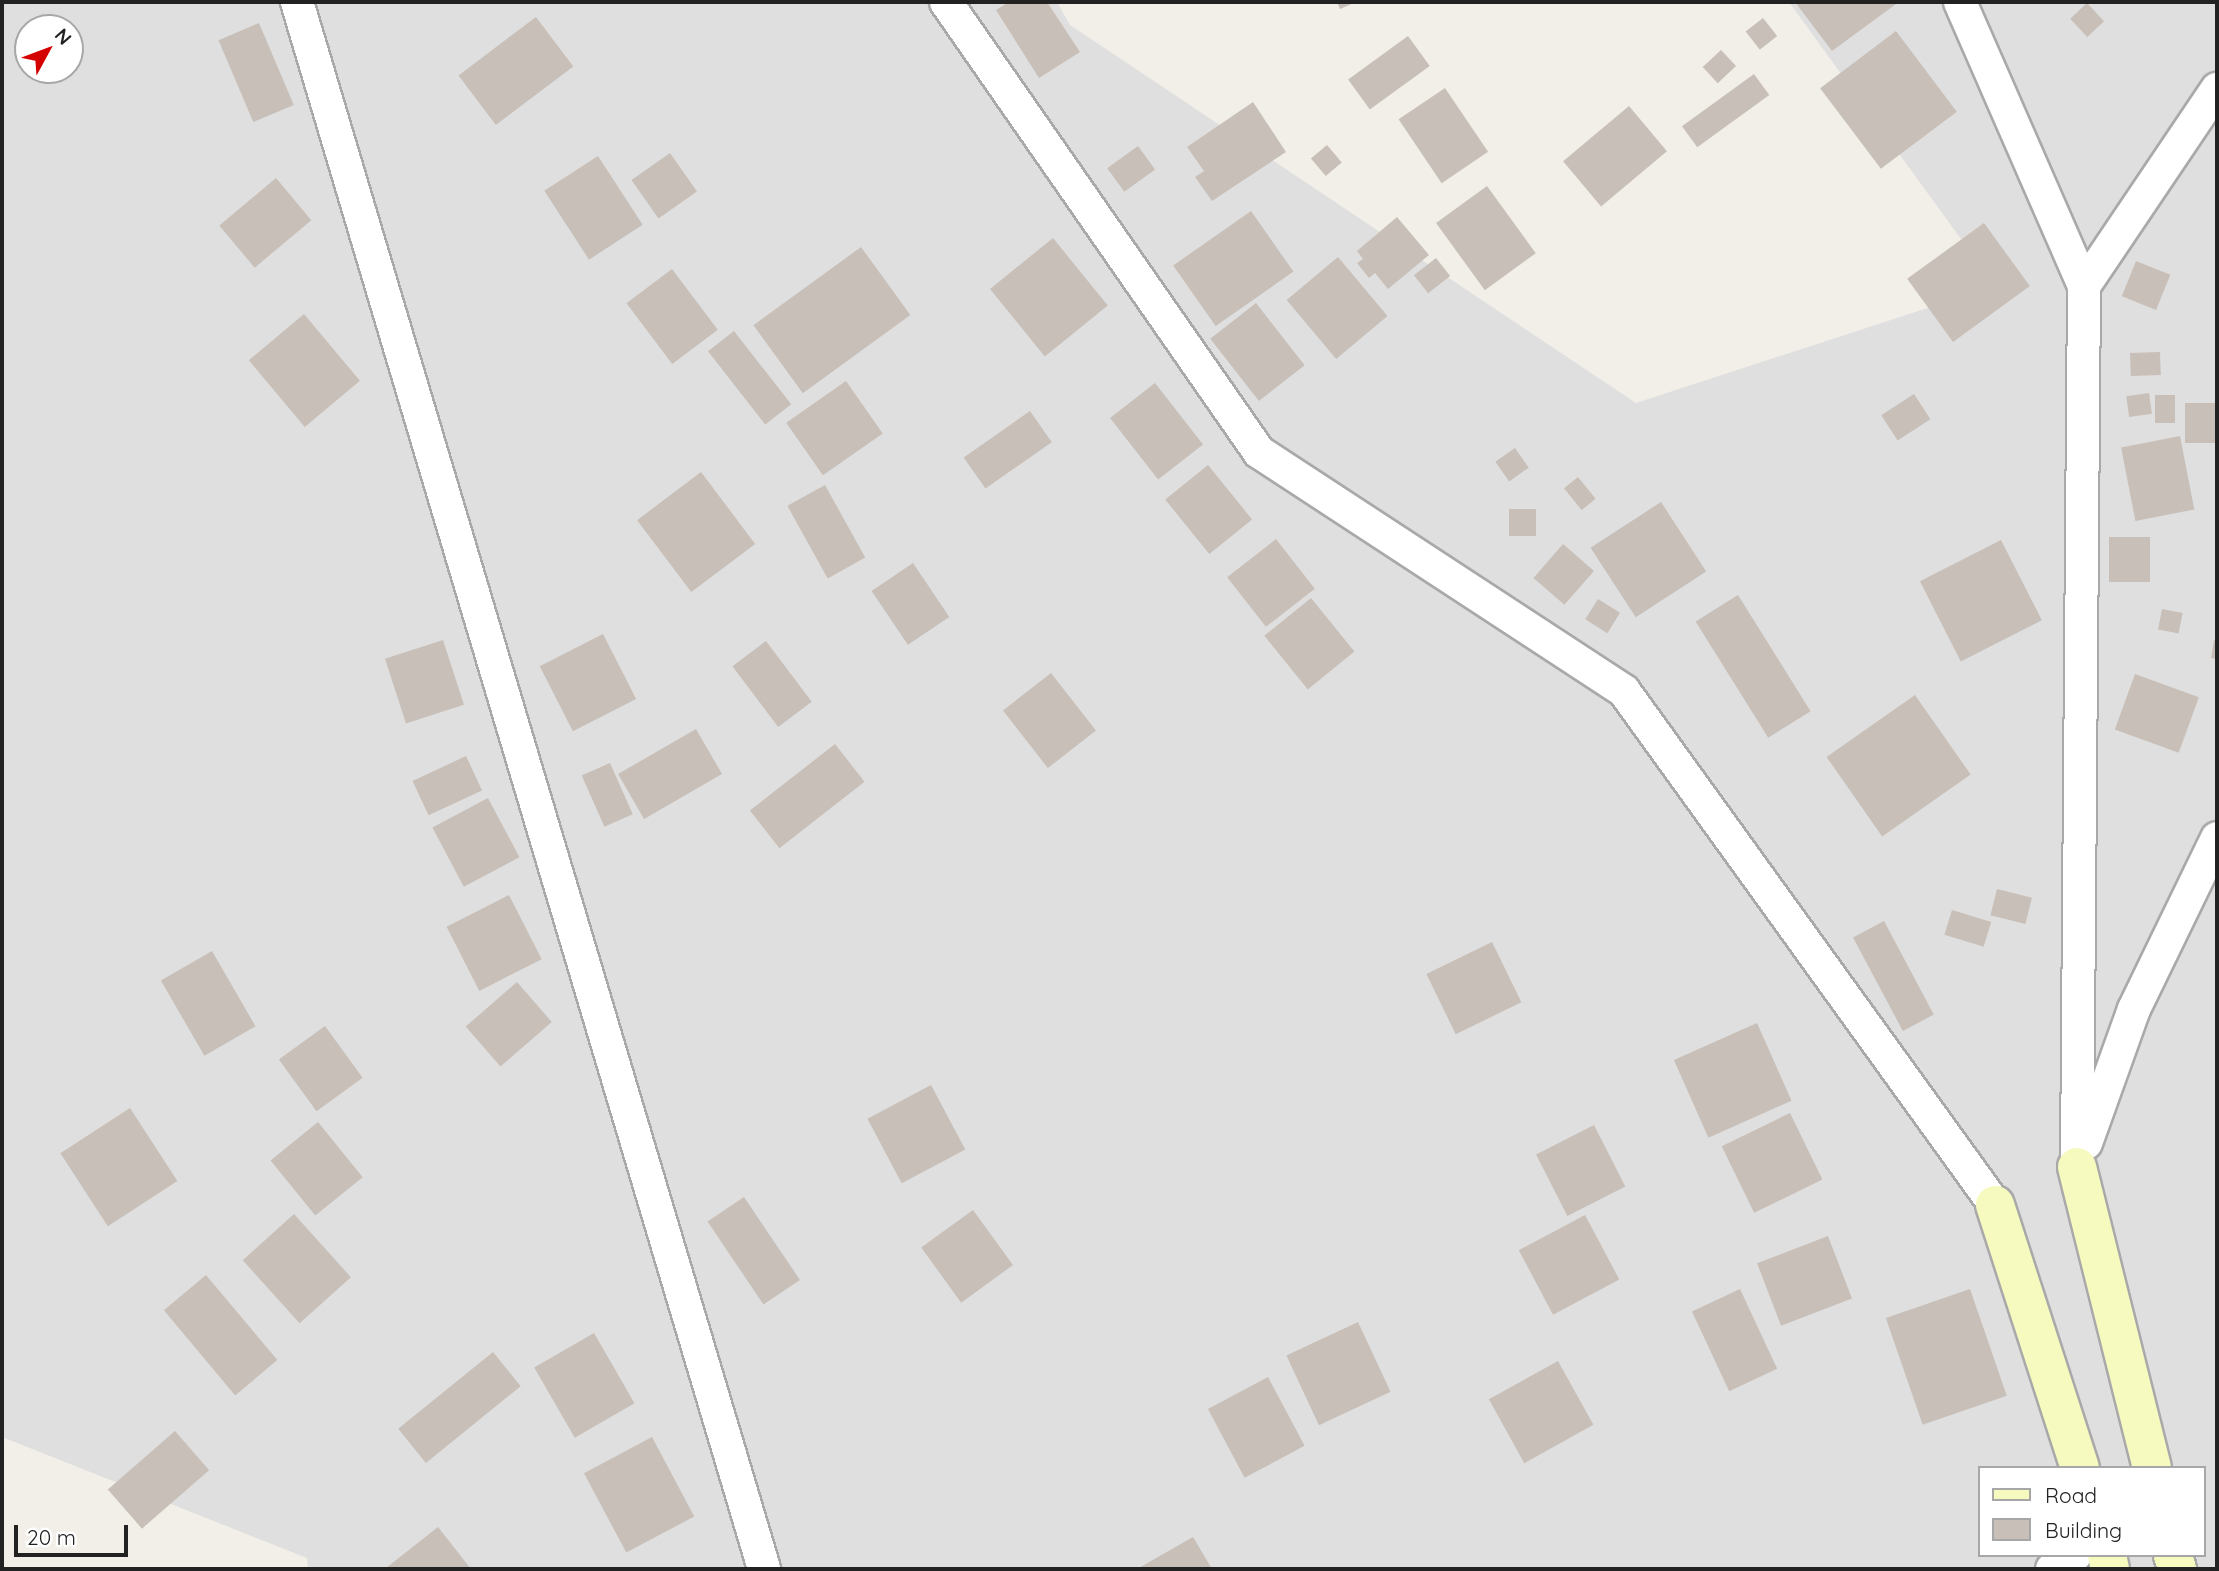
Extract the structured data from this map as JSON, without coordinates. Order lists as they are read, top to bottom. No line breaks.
{"legend":["Road","Building"],"scale_bar":"20 m","north":"top right"}
